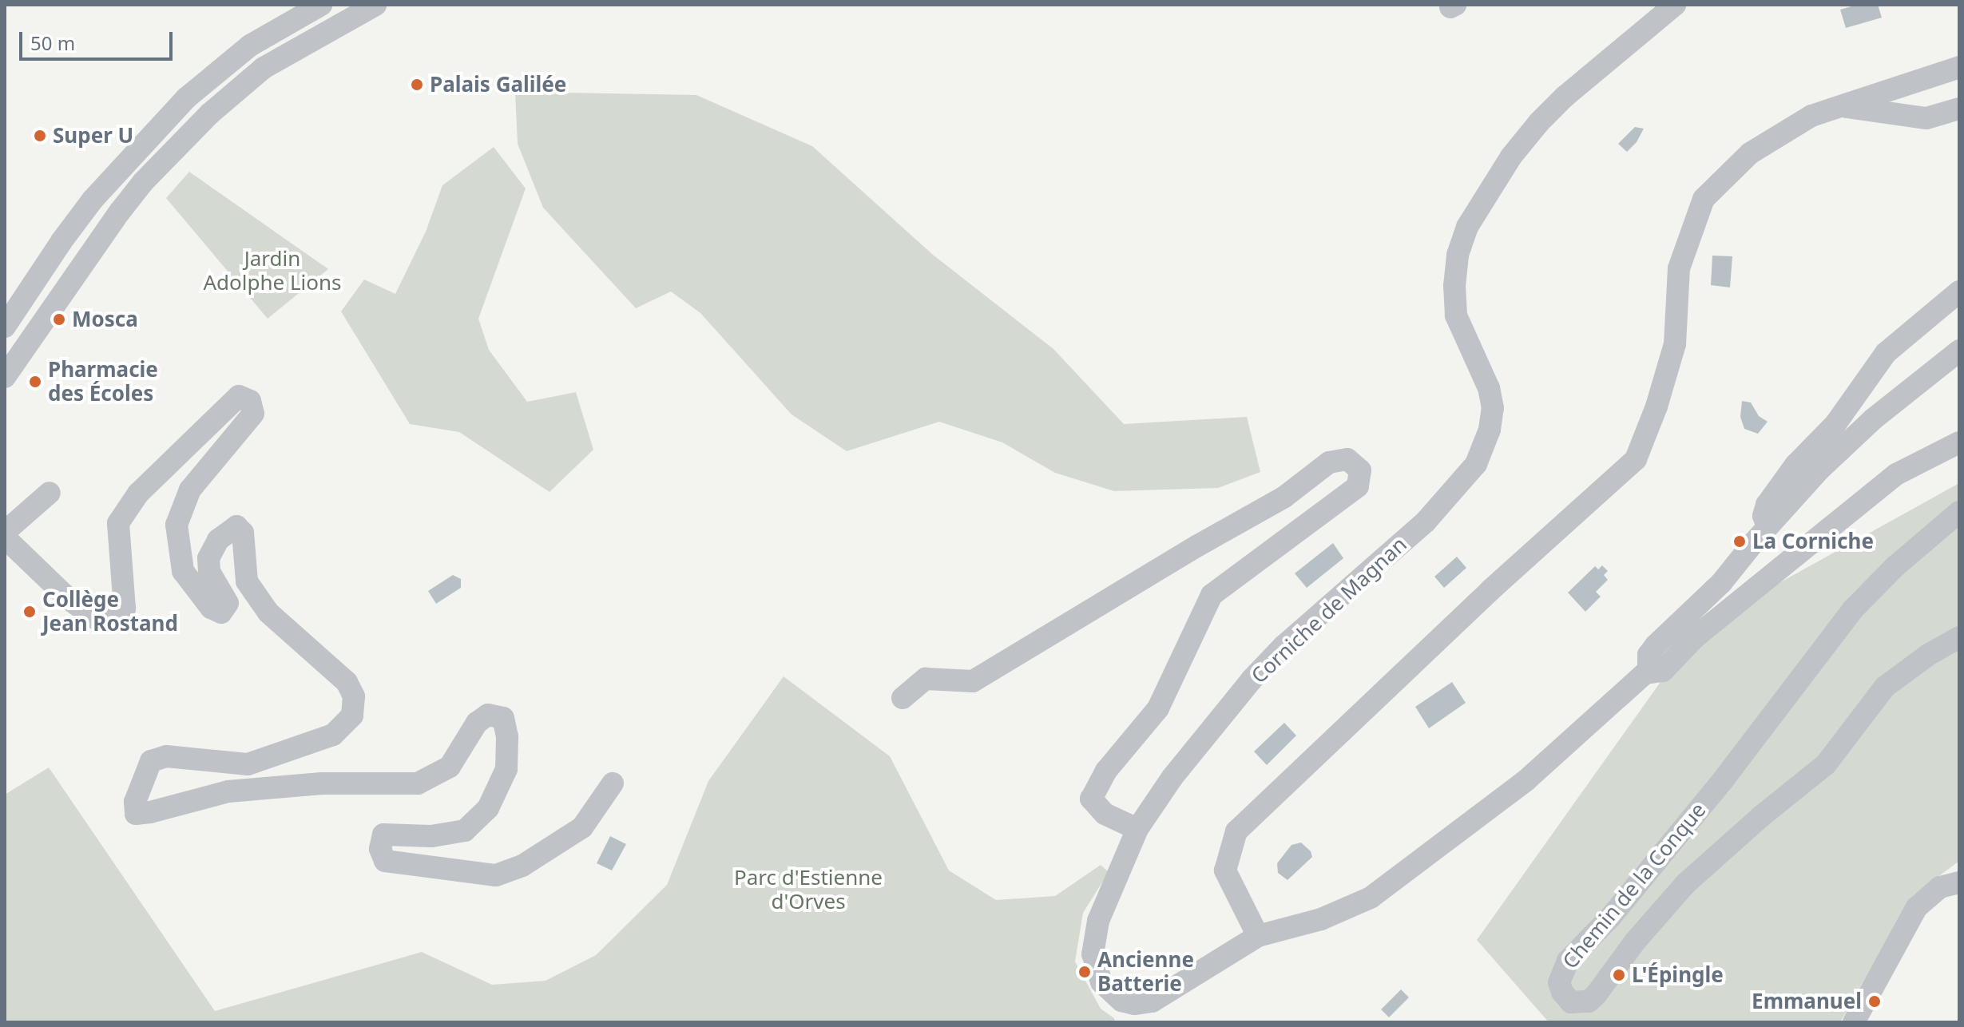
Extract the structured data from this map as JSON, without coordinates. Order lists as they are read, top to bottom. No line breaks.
{"streets":{"street":["Corniche de Magnan","Chemin de la Conque"]},"parks":["Jardin Adolphe Lions","Parc d'Estienne d'Orves"],"places":["Palais Galilée","Super U","Mosca","Pharmacie des Écoles","La Corniche","Collège Jean Rostand","Ancienne Batterie","L'Épingle","Emmanuel"],"scale_bar":"50 m"}
